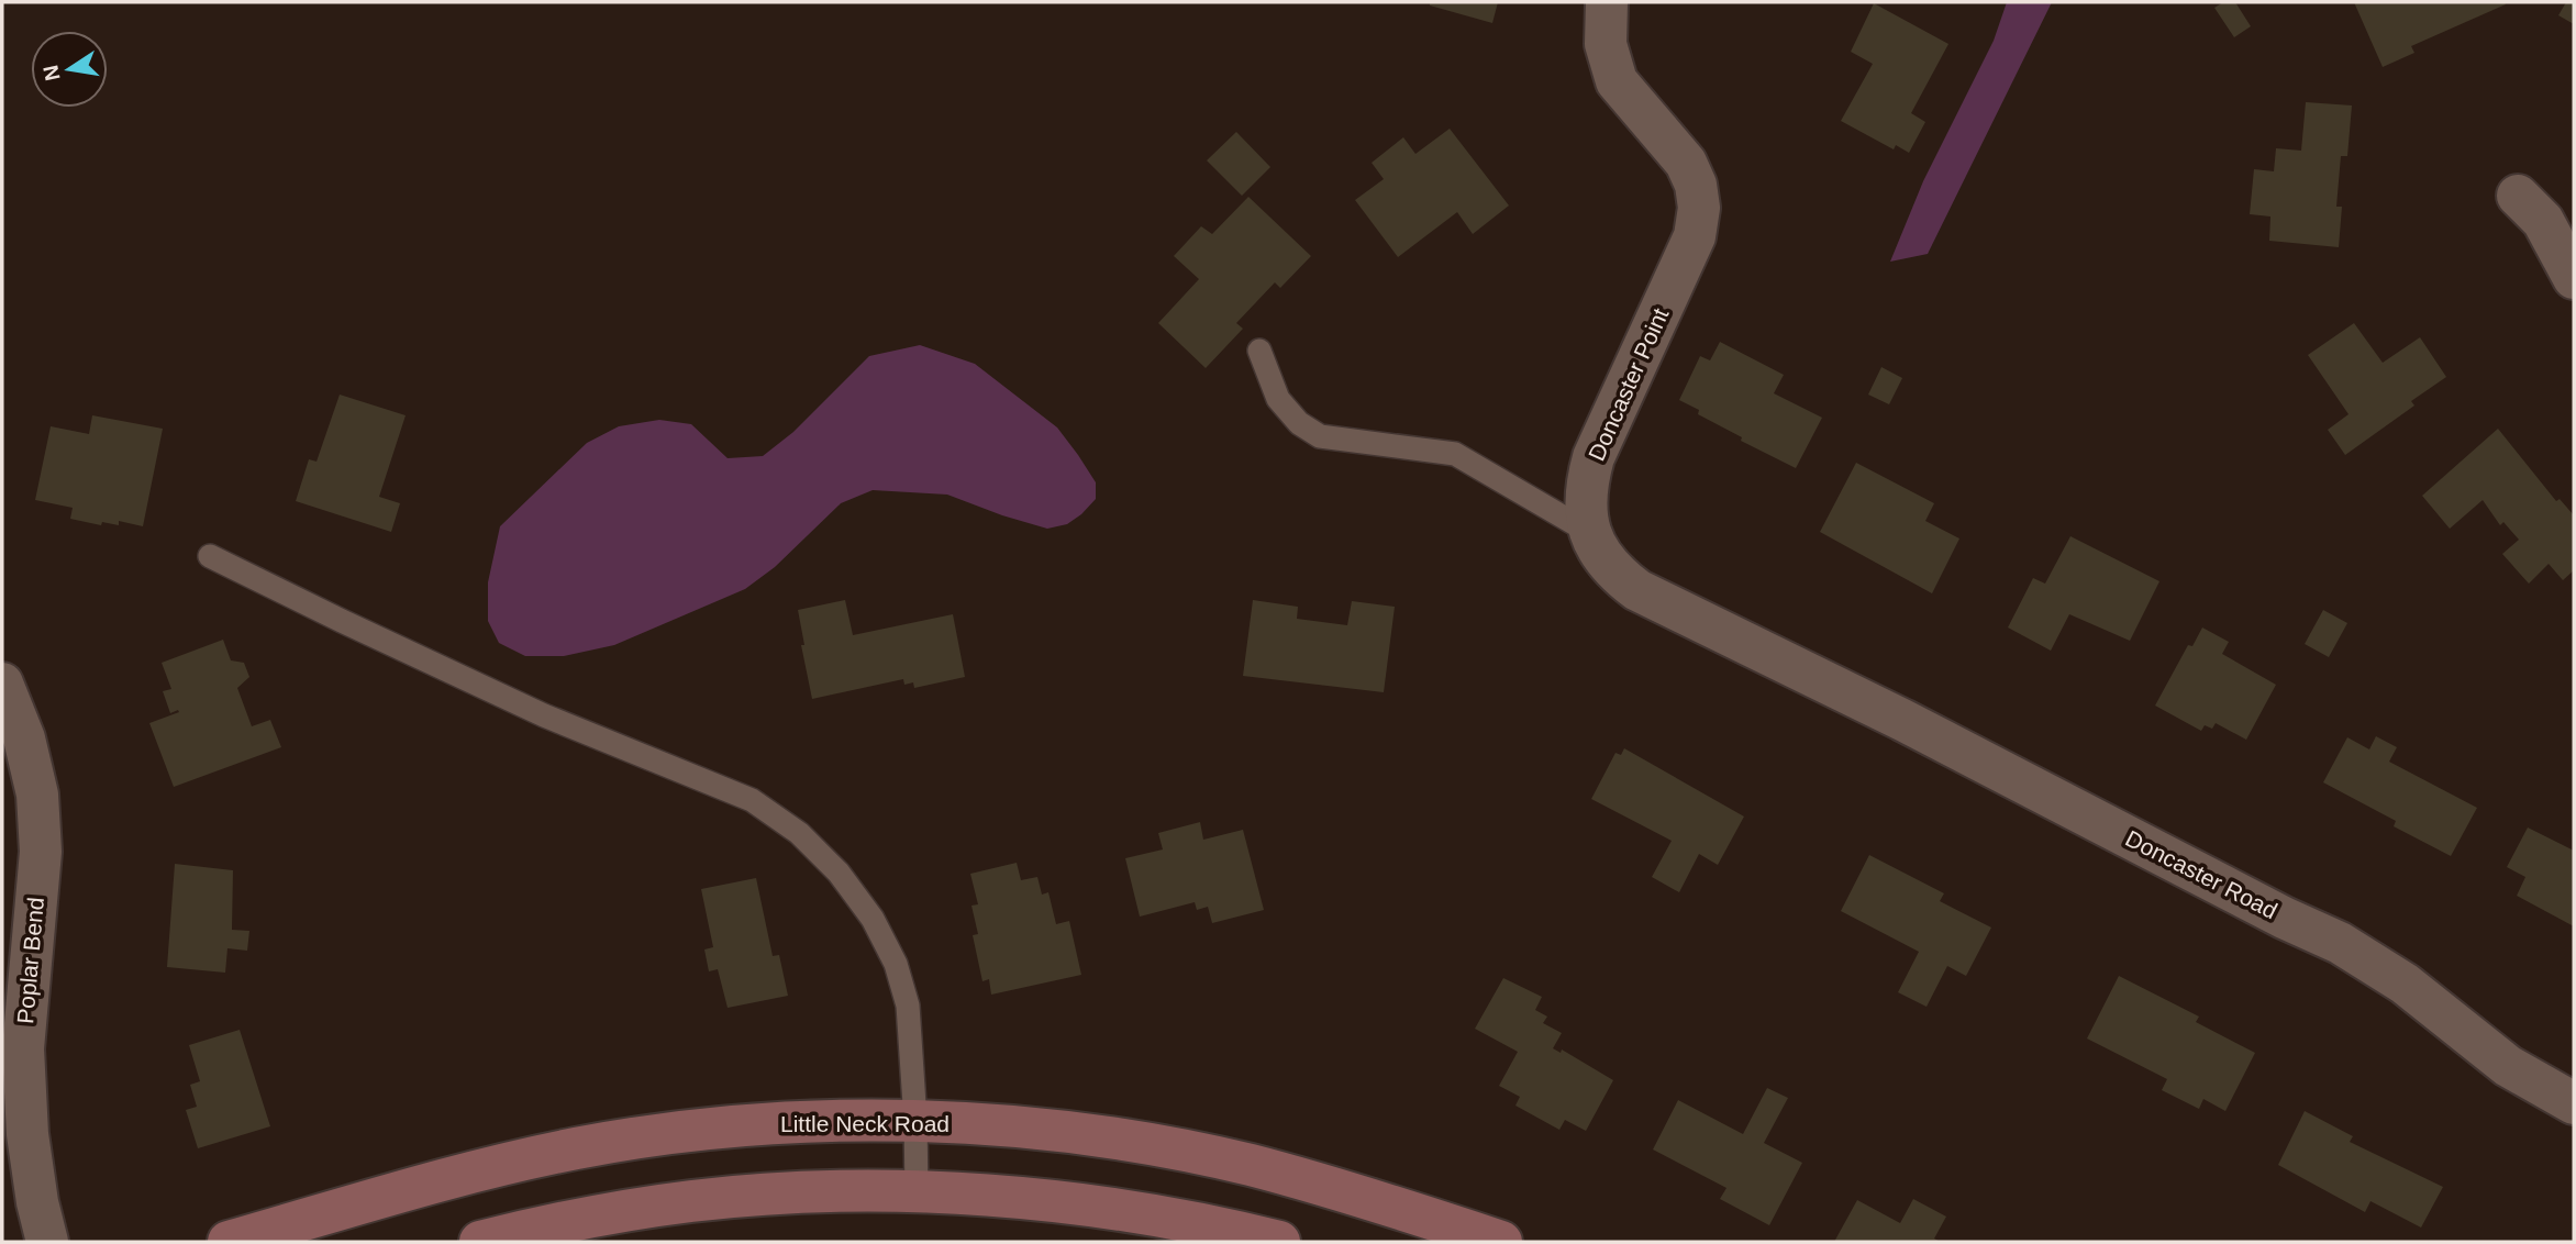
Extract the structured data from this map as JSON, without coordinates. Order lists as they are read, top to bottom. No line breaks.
{"streets":{"street":["Doncaster Point","Doncaster Road","Poplar Bend","Little Neck Road"]},"crossings":[["Doncaster Point","Doncaster Road"]],"north":"left"}
